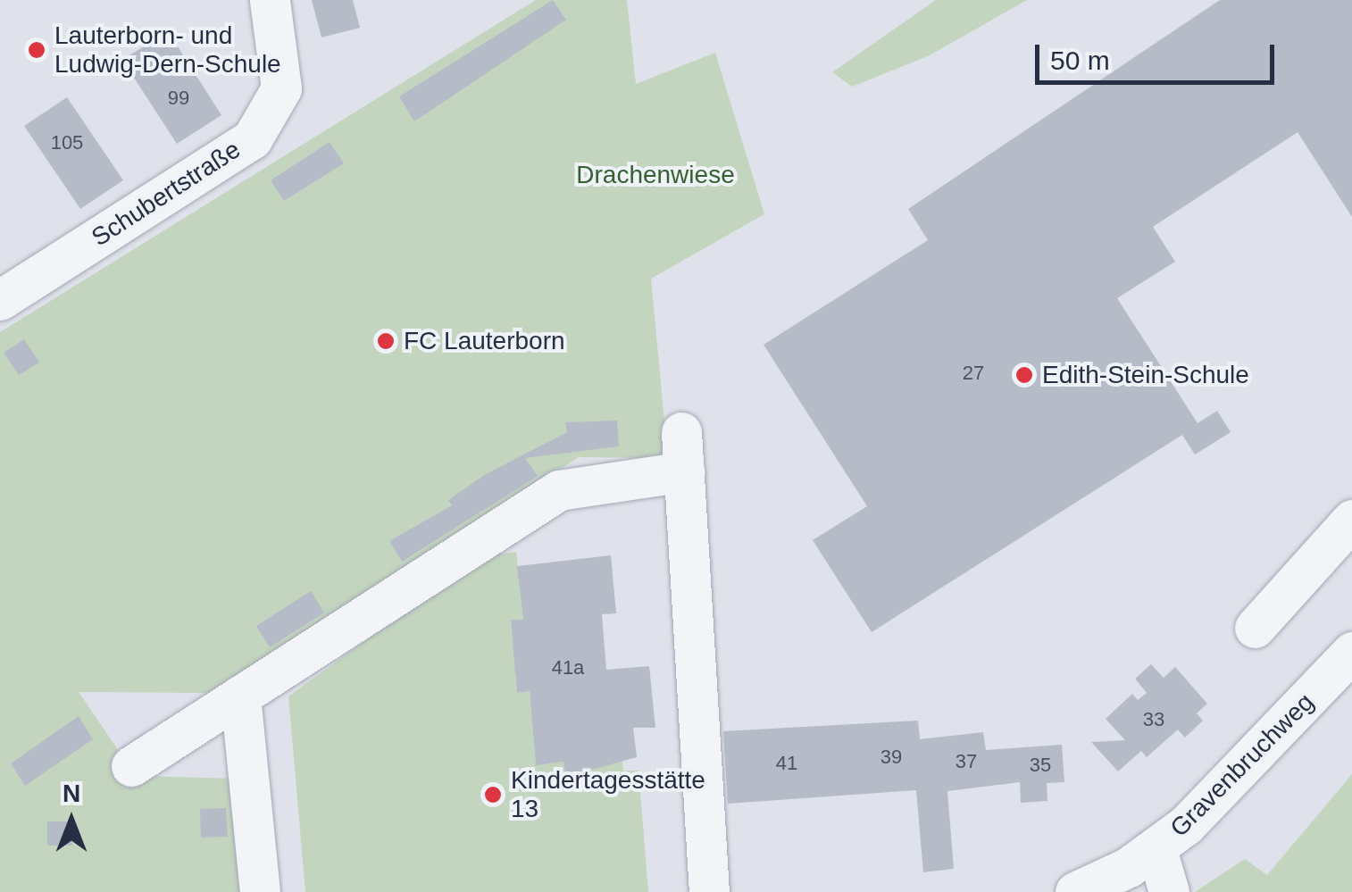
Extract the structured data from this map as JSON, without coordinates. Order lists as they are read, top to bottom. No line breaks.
{"streets":{"street":["Schubertstraße","Gravenbruchweg"]},"parks":["Drachenwiese"],"places":["Lauterborn- und Ludwig-Dern-Schule","FC Lauterborn","Edith-Stein-Schule","Kindertagesstätte 13"],"house_numbers":["99","105","27","41a","33","39","37","41","35"],"scale_bar":"50 m","north":"top"}
